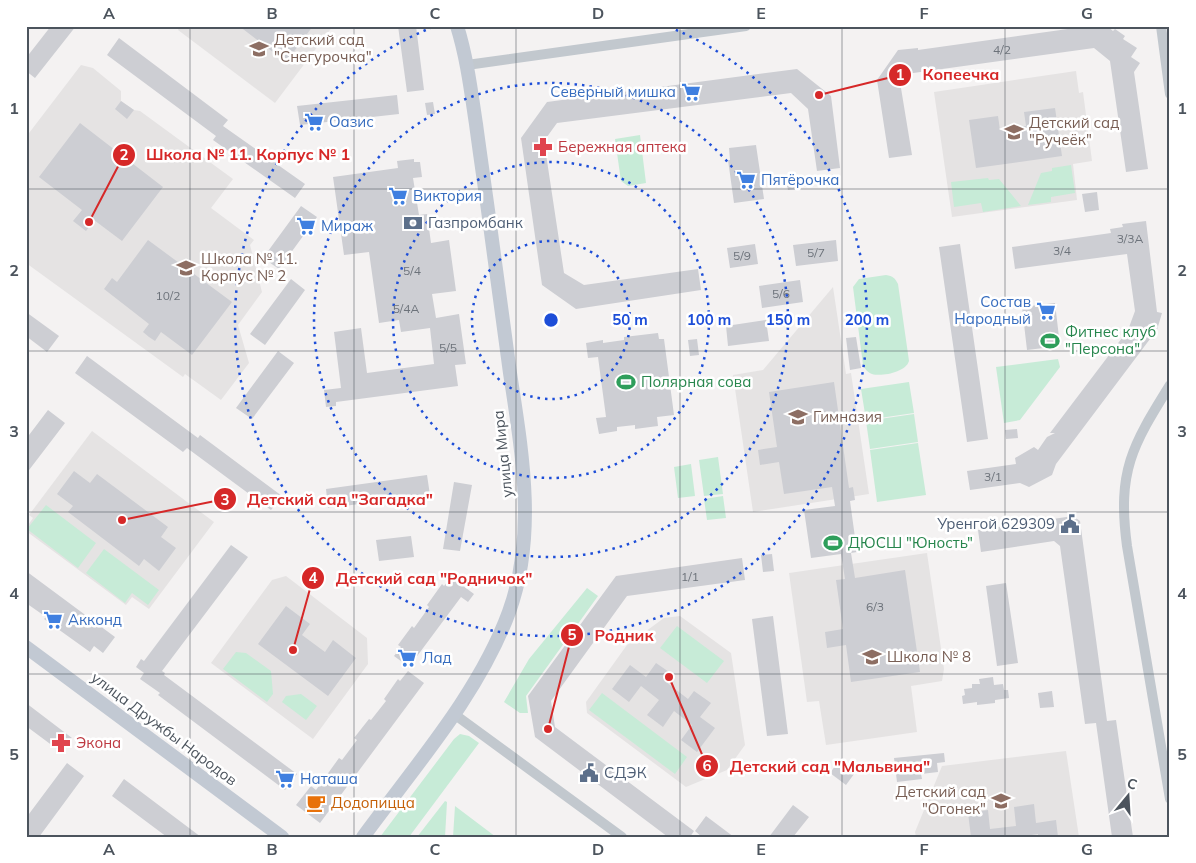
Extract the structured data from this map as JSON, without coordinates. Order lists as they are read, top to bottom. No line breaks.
{"streets":{"street":["улица Мира","улица Дружбы Народов"]},"places":{"school or university":["Детский сад \"Снегурочка\"","Детский сад \"Ручеёк\"","Школа № 11. Корпус № 2","Гимназия","Школа № 8","Детский сад \"Огонек\""],"supermarket":["Северный мишка","Оазис","Пятёрочка","Виктория","Мираж","Состав Народный","Акконд","Лад","Наташа"],"other":["Копеечка","Школа № 11. Корпус № 1","Детский сад \"Загадка\"","Детский сад \"Родничок\"","Детский сад \"Мальвина\"","Родник"],"pharmacy":["Бережная аптека","Экона"],"bank":["Газпромбанк"],"sports":["Фитнес клуб \"Персона\"","Полярная сова","ДЮСШ \"Юность\""],"public building":["Уренгой 629309","СДЭК"],"cafe":["Додопицца"]},"house_numbers":["4/2","3/3А","3/4","5/7","5/9","5/4","5/6","10/2","5/4А","5/5","3/1","1/1","6/3"],"north":"top","grid":{"columns":["A","B","C","D","E","F","G"],"rows":["1","2","3","4","5"]},"rings":["50 m","100 m","150 m","200 m"]}
